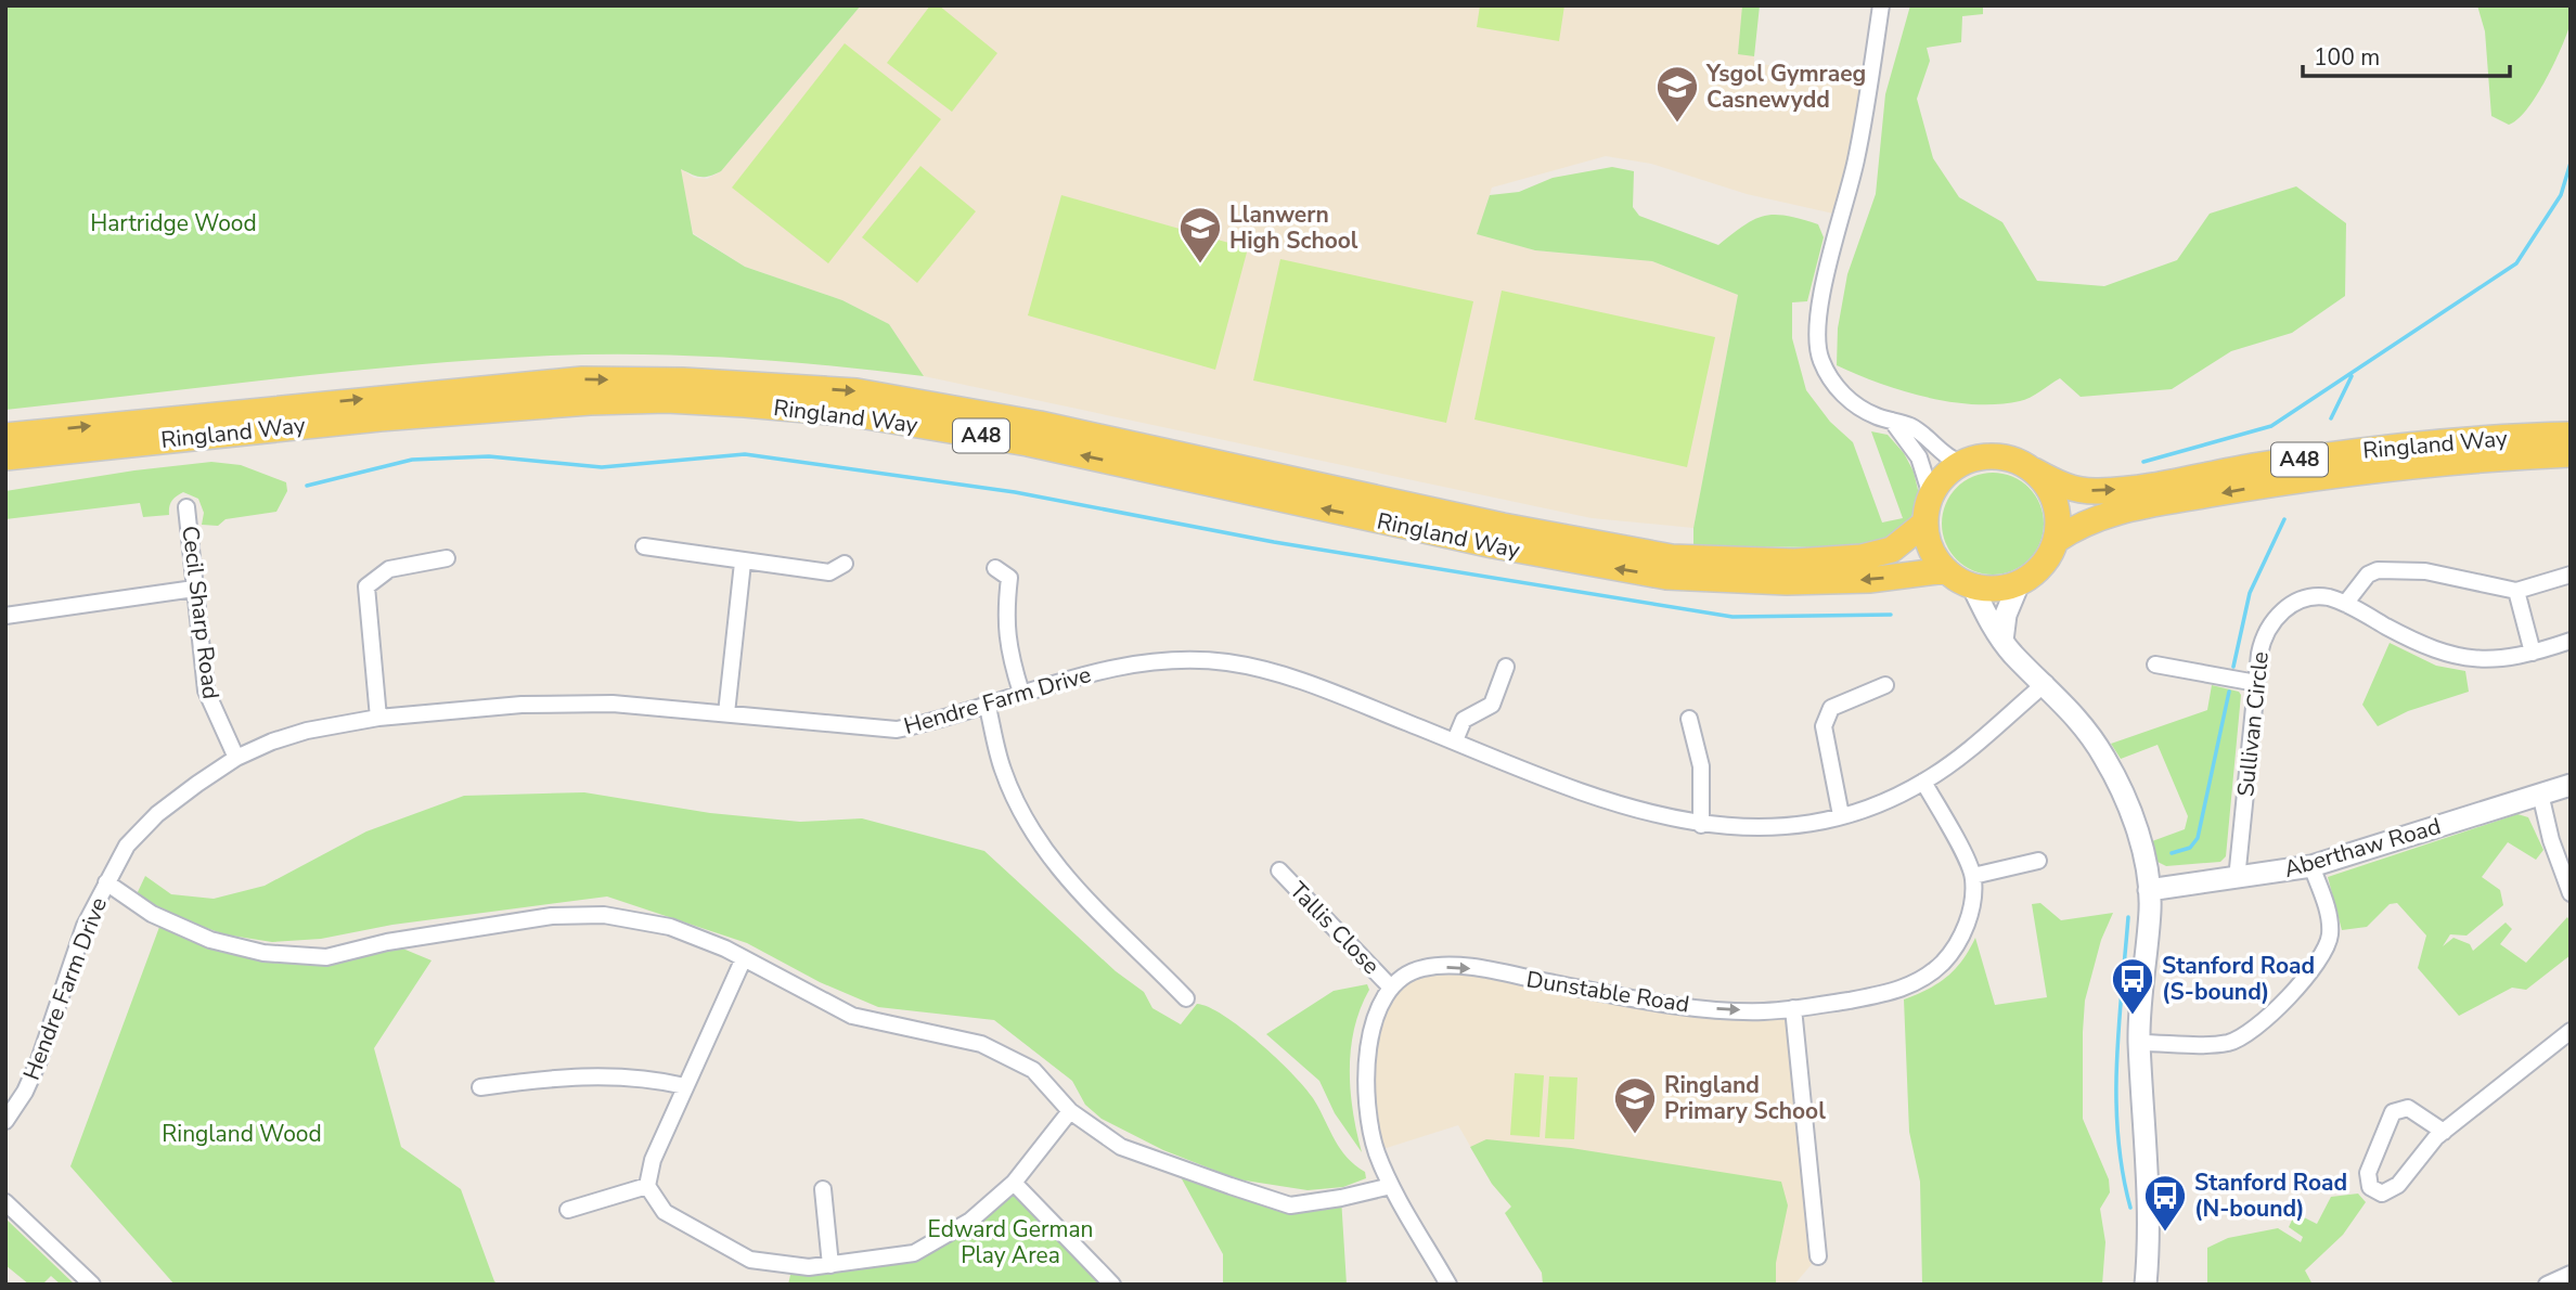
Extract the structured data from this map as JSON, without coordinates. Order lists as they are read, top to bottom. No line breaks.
{"streets":{"main road":["Ringland Way","A48"],"street":["Cecil Sharp Road","Hendre Farm Drive","Sullivan Circle","Aberthaw Road","Tallis Close","Dunstable Road"]},"crossings":[["Cecil Sharp Road","Hendre Farm Drive"],["Sullivan Circle","Aberthaw Road"],["Tallis Close","Dunstable Road"]],"one_way":["Dunstable Road"],"parks":["Hartridge Wood","Ringland Wood","Edward German Play Area"],"places":{"school or university":["Ysgol Gymraeg Casnewydd","Llanwern High School","Ringland Primary School"],"bus stop":["Stanford Road (S-bound)","Stanford Road (N-bound)"]},"scale_bar":"100 m"}
